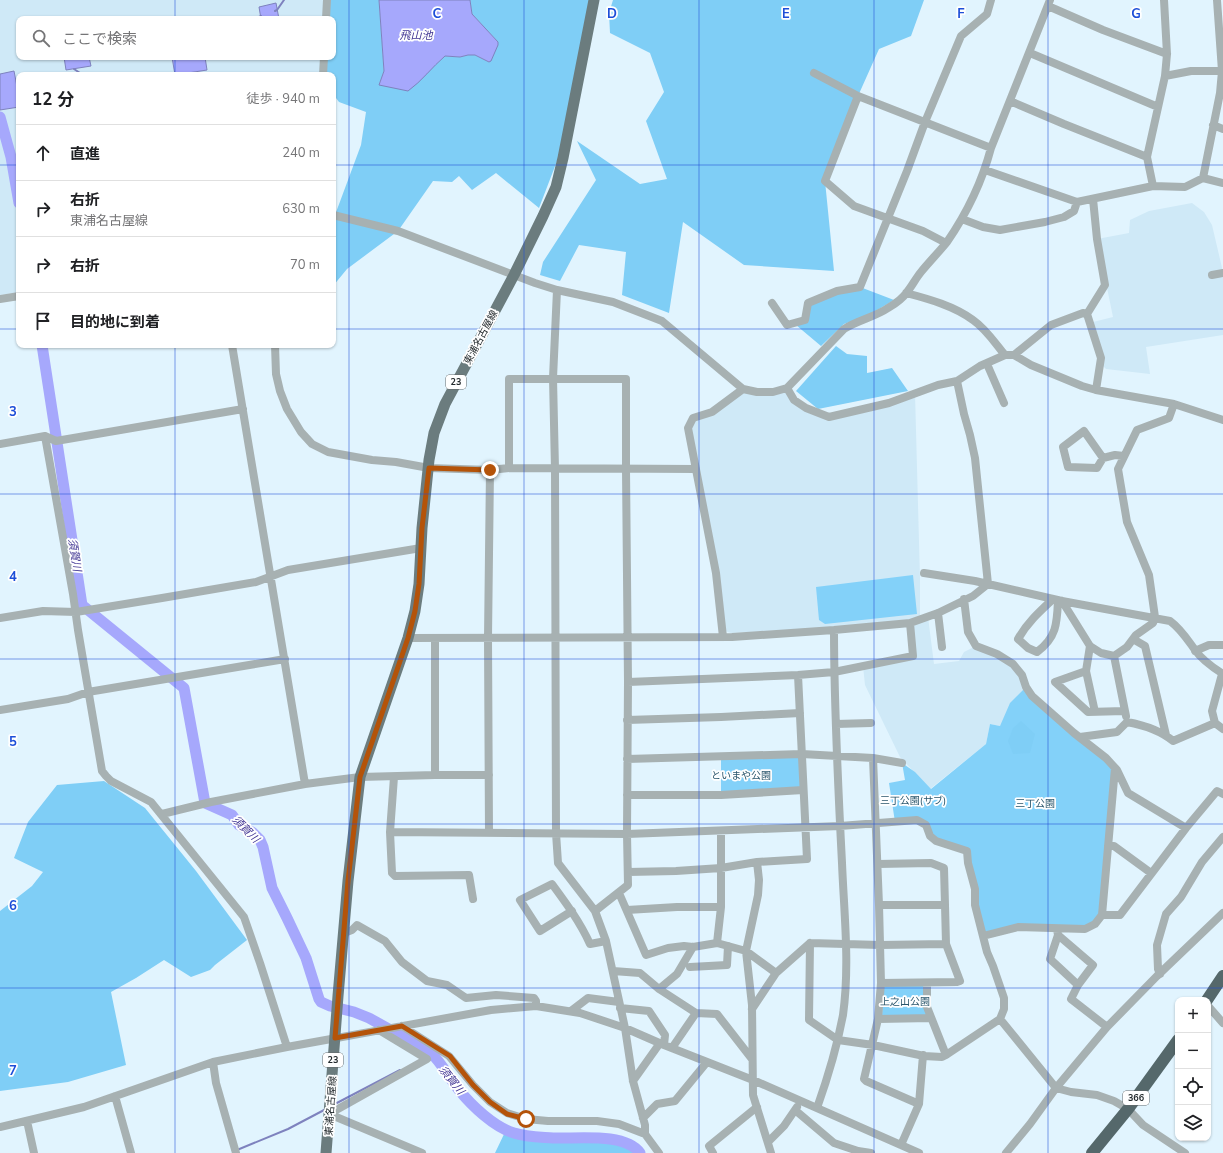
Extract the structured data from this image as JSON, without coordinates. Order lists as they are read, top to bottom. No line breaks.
{"streets":{"highway":["366"],"main road":["東浦名古屋線","23"]},"water":["飛山池","須賀川"],"parks":["といまや公園","三丁公園(サブ)","三丁公園","上之山公園"],"page":{"search":"ここで検索","heading":["12 分","徒歩 · 940 m"],"list":[["直進","240 m"],["右折","東浦名古屋線","630 m"],["右折","70 m"],"目的地に到着"],"map_buttons":["+","−"]},"grid":{"columns":["C","D","E","F","G"],"rows":["3","4","5","6","7"]}}
